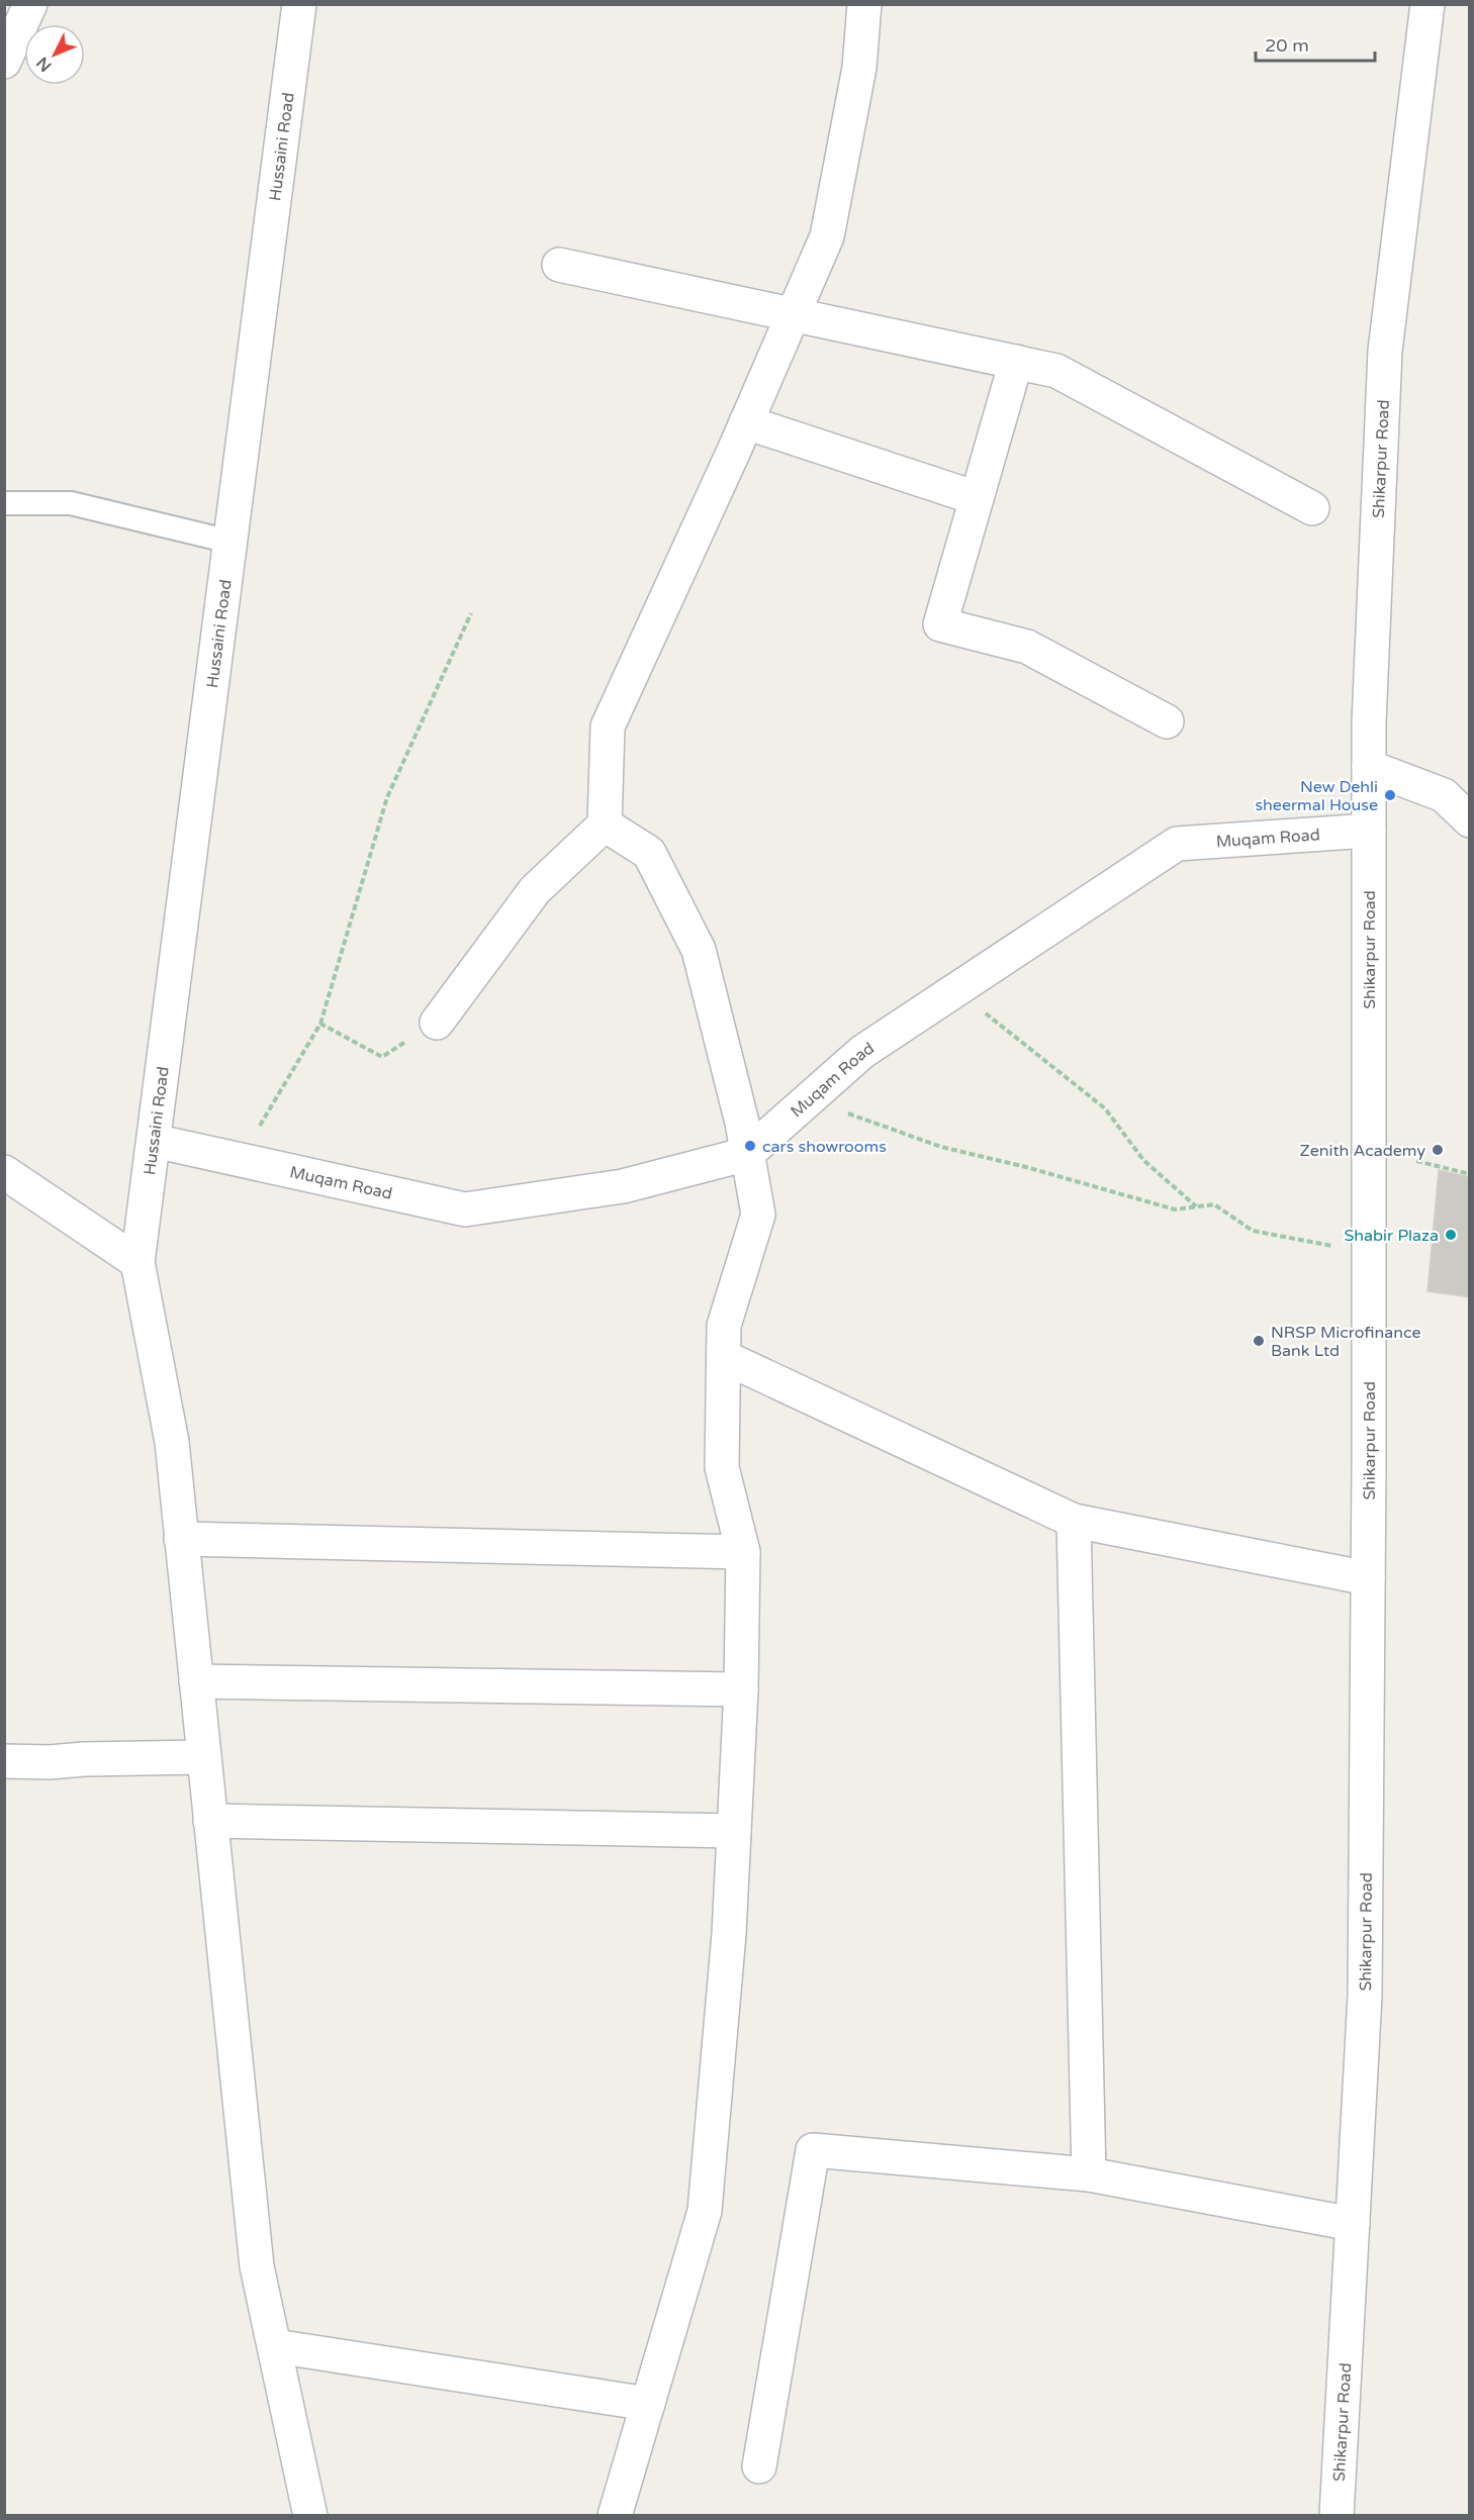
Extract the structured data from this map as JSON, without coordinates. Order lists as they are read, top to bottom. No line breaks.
{"streets":{"street":["Hussaini Road","Shikarpur Road","Muqam Road"]},"crossings":[["Hussaini Road","Muqam Road"],["Shikarpur Road","Muqam Road"]],"places":["New Dehli sheermal House","cars showrooms","Zenith Academy","Shabir Plaza","NRSP Microfinance Bank Ltd"],"scale_bar":"20 m","north":"bottom left"}
